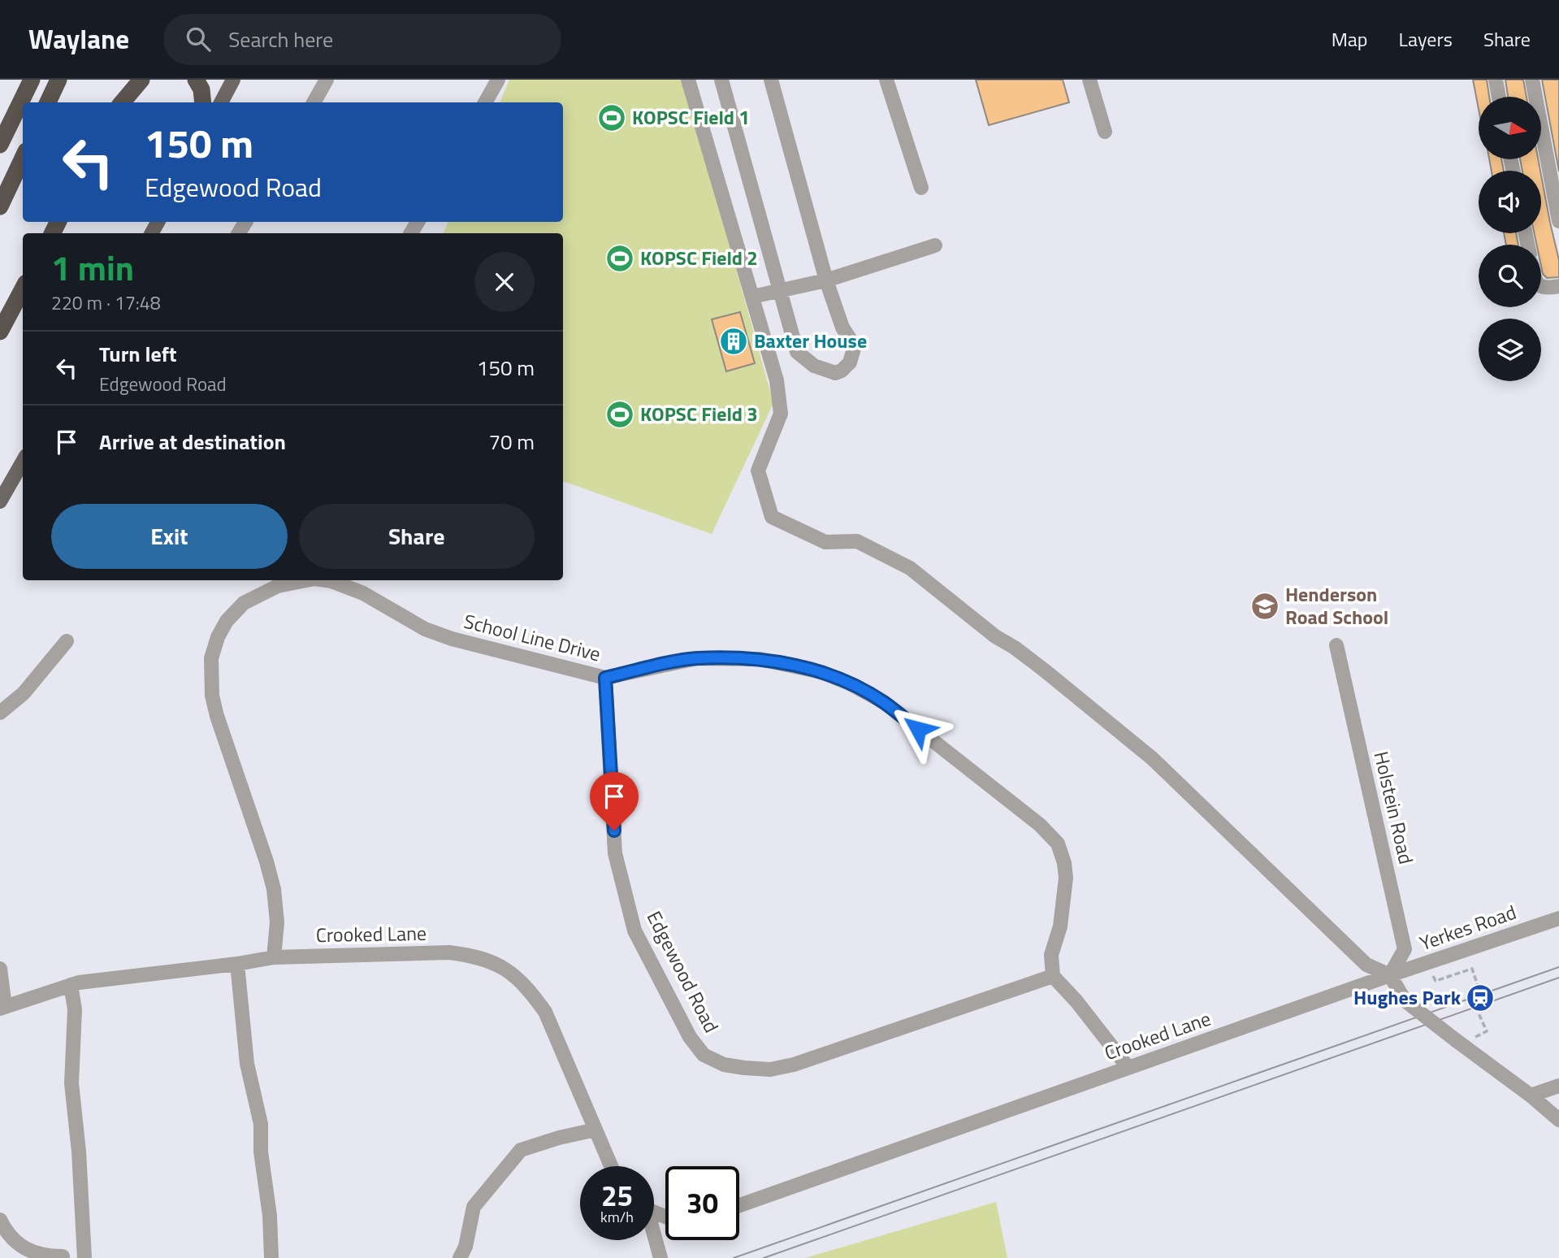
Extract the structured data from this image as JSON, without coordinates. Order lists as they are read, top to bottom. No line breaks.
{"streets":{"street":["School Line Drive","Holstein Road","Yerkes Road","Crooked Lane","Edgewood Road"]},"crossings":[["School Line Drive","Crooked Lane"],["School Line Drive","Edgewood Road"],["Holstein Road","Yerkes Road"],["Holstein Road","Crooked Lane"],["Yerkes Road","Crooked Lane"]],"places":{"sports":["KOPSC Field 1","KOPSC Field 2","KOPSC Field 3"],"building":["Baxter House"],"school or university":["Henderson Road School"],"station":["Hughes Park"]},"north":"right","page":{"header":"Waylane","search":"Search here","nav":["Map","Layers","Share"],"turn":["150 m","Edgewood Road"],"heading":["1 min","220 m · 17:48"],"list":[{"name":"Turn left","note":"Edgewood Road","value":"150 m"},{"name":"Arrive at destination","value":"70 m"}],"buttons":["Exit","Share"],"speed":"25 km/h","limit":"30"}}
